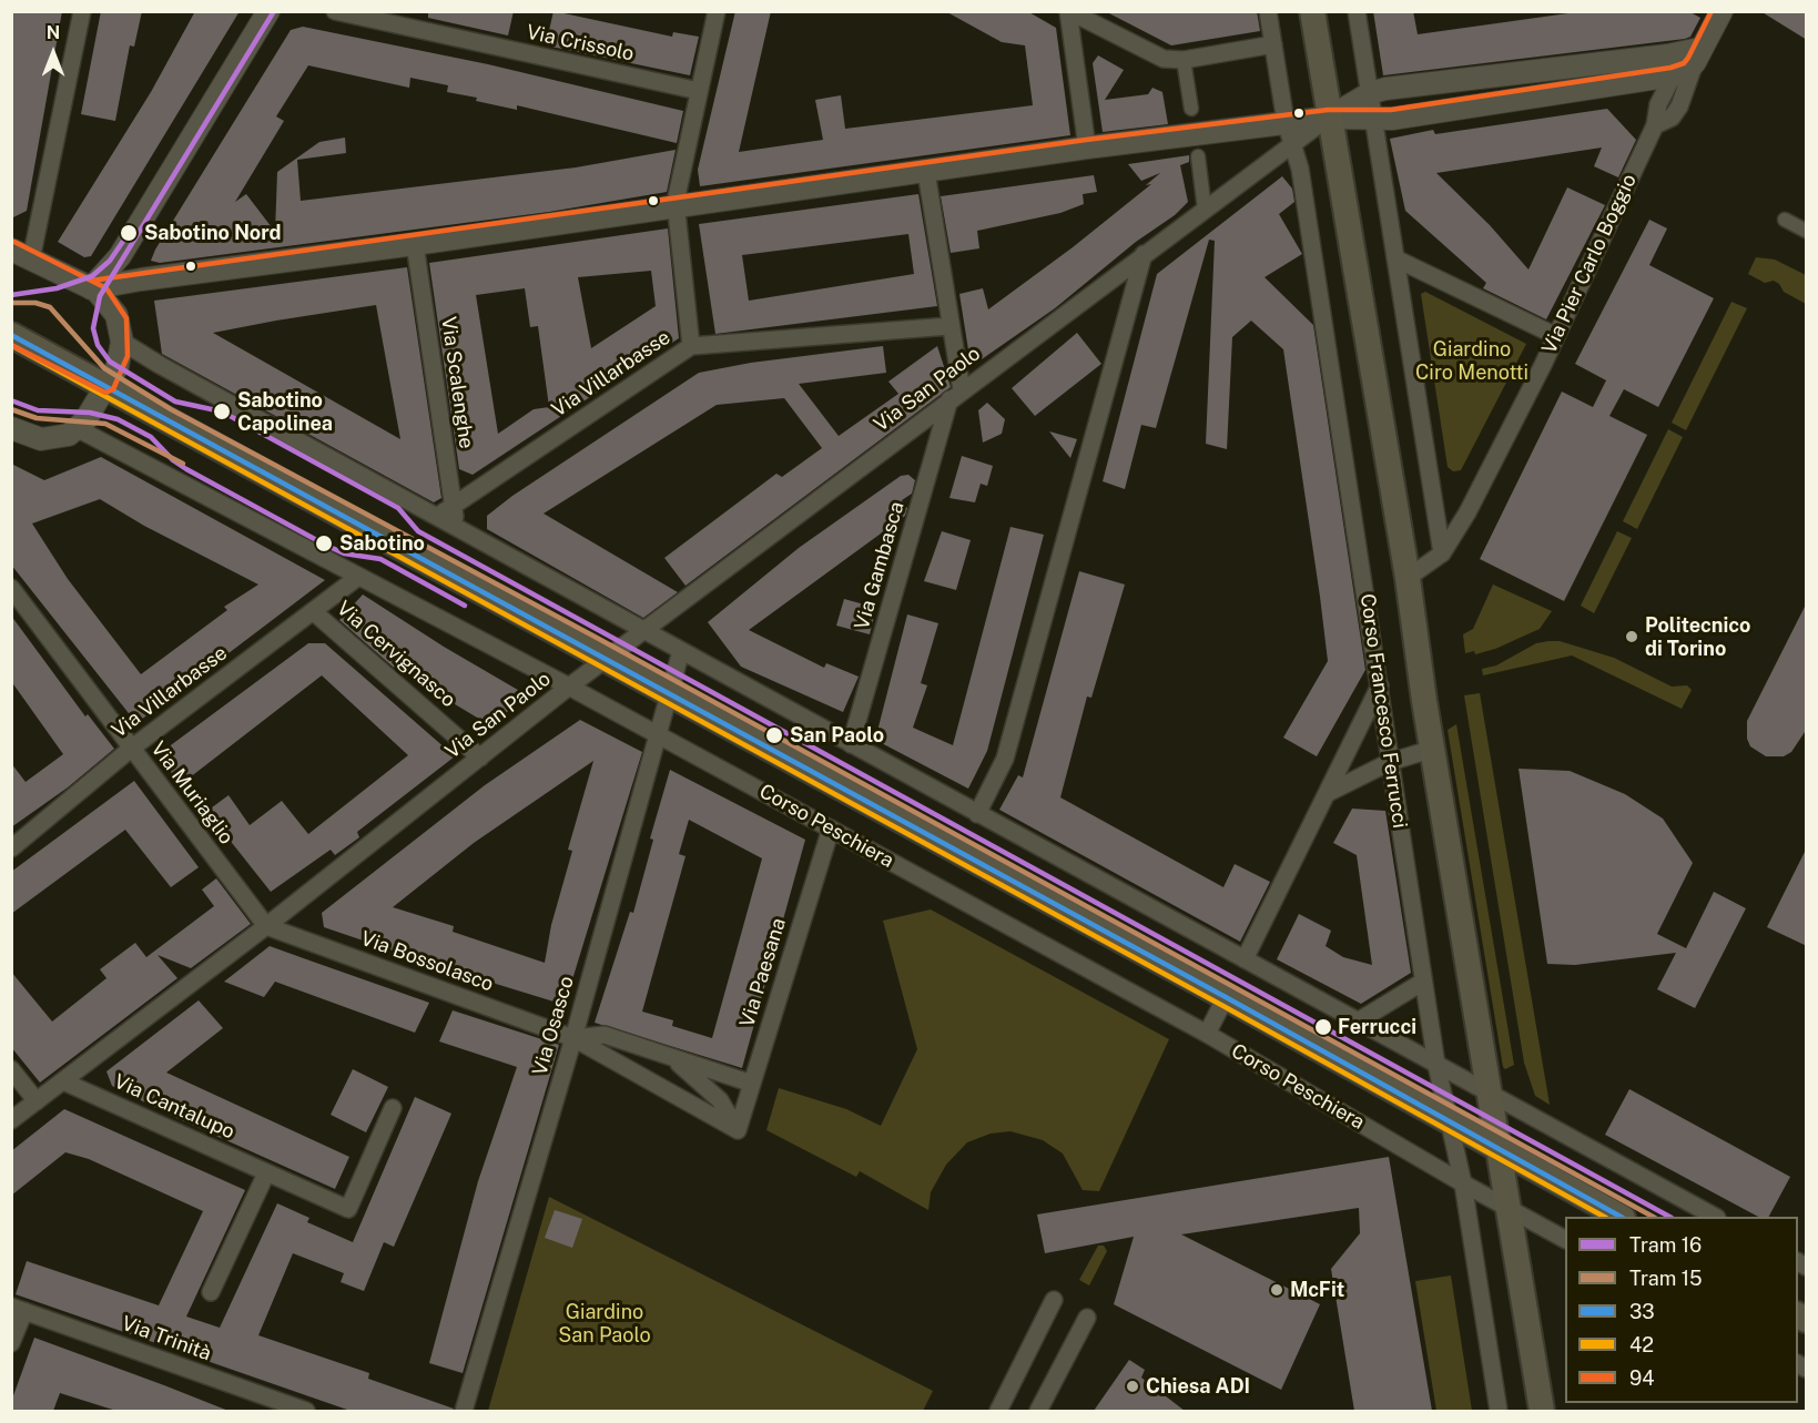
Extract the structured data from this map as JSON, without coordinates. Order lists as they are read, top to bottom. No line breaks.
{"streets":{"main road":["Corso Peschiera"],"street":["Via Crissolo","Via Pier Carlo Boggio","Via Villarbasse","Via Scalenghe","Via San Paolo","Via Gambasca","Via Cervignasco","Corso Francesco Ferrucci","Via Muriaglio","Via Bossolasco","Via Paesana","Via Osasco","Via Cantalupo","Via Trinità"]},"crossings":[["Via Villarbasse","Via Scalenghe"],["Via Villarbasse","Via Gambasca"],["Via Villarbasse","Via Cervignasco"],["Via Villarbasse","Via Muriaglio"],["Via Villarbasse","Corso Peschiera"],["Via Scalenghe","Via San Paolo"],["Via San Paolo","Via Gambasca"],["Via San Paolo","Via Cervignasco"],["Via San Paolo","Corso Francesco Ferrucci"],["Via San Paolo","Via Muriaglio"],["Via San Paolo","Corso Peschiera"],["Via San Paolo","Via Bossolasco"],["Via San Paolo","Via Cantalupo"],["Corso Francesco Ferrucci","Corso Peschiera"],["Via Muriaglio","Via Bossolasco"],["Corso Peschiera","Via Paesana"],["Corso Peschiera","Via Osasco"],["Via Bossolasco","Via Paesana"],["Via Bossolasco","Via Osasco"]],"parks":["Giardino Ciro Menotti","Giardino San Paolo"],"places":["Sabotino Nord","Sabotino Capolinea","Sabotino","Politecnico di Torino","San Paolo","Ferrucci","McFit","Chiesa ADI"],"lines":["tram line 16","transit line 94","tram line 15","transit line 33","transit line 42"],"legend":["Tram 16","Tram 15","33","42","94"],"north":"top"}
